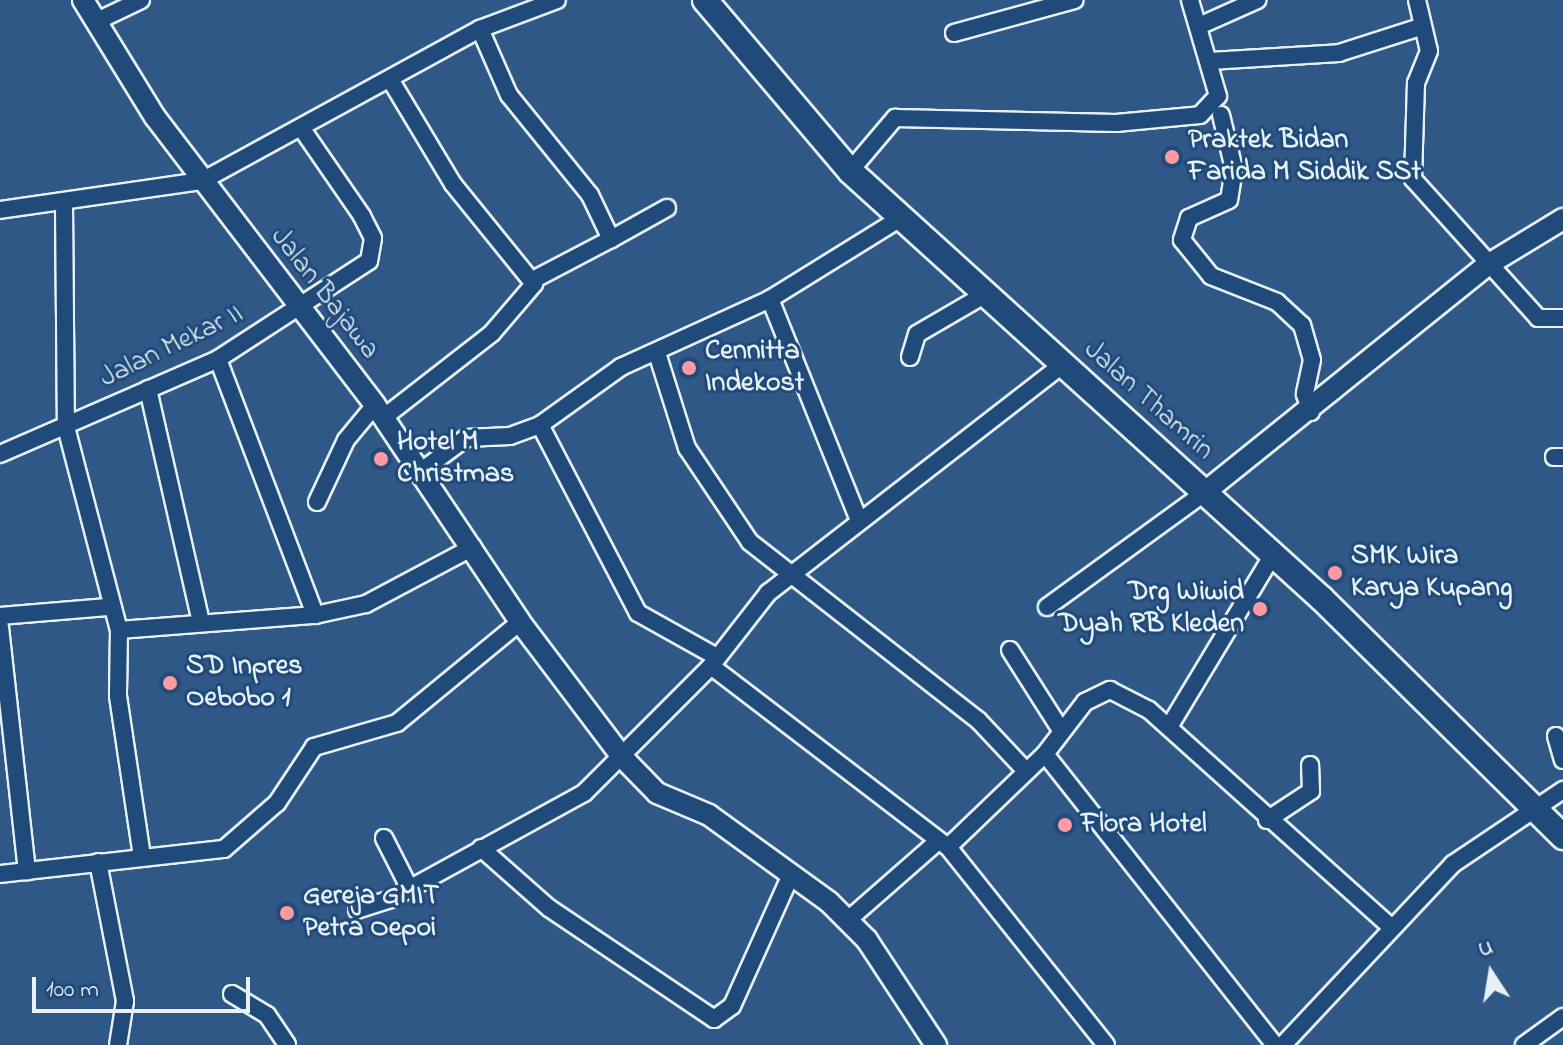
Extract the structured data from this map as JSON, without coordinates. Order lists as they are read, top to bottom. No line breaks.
{"streets":{"main road":["Jalan Thamrin"],"street":["Jalan Bajawa","Jalan Mekar II"]},"crossings":[["Jalan Bajawa","Jalan Mekar II"]],"places":["Praktek Bidan Farida M Siddik SSt","Cennitta Indekost","Hotel M Christmas","SMK Wira Karya Kupang","Drg Wiwid Dyah RB Kleden","SD Inpres Oebobo 1","Flora Hotel","Gereja GMIT Petra Oepoi"],"scale_bar":"100 m","north":"top"}
